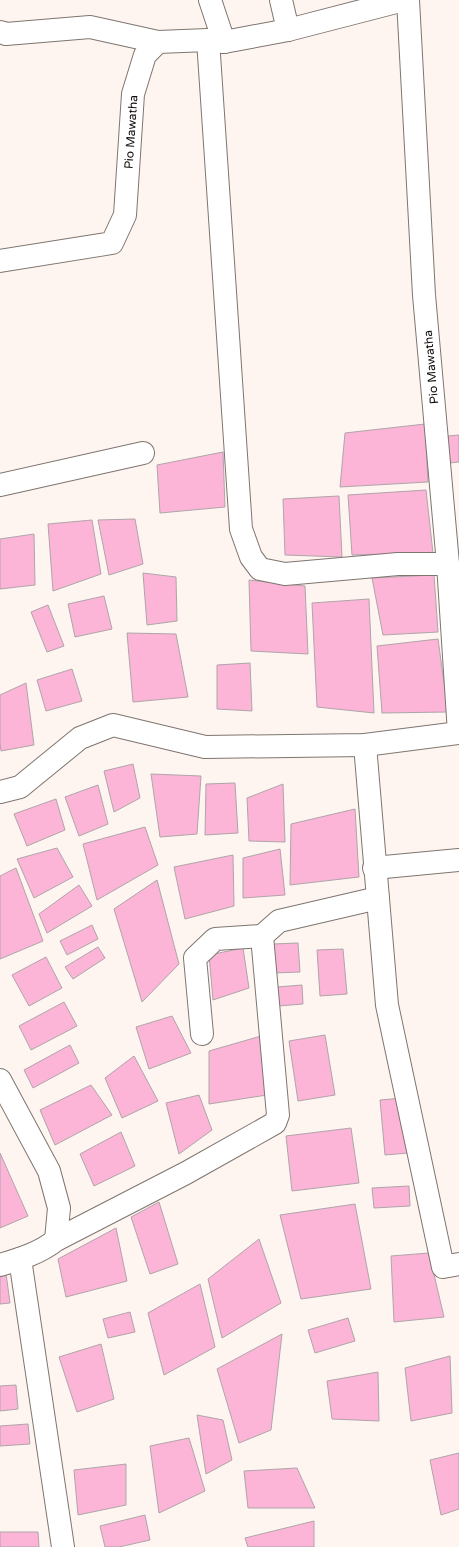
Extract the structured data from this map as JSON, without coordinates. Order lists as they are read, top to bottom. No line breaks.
{"streets":{"street":["Pio Mawatha"]}}
